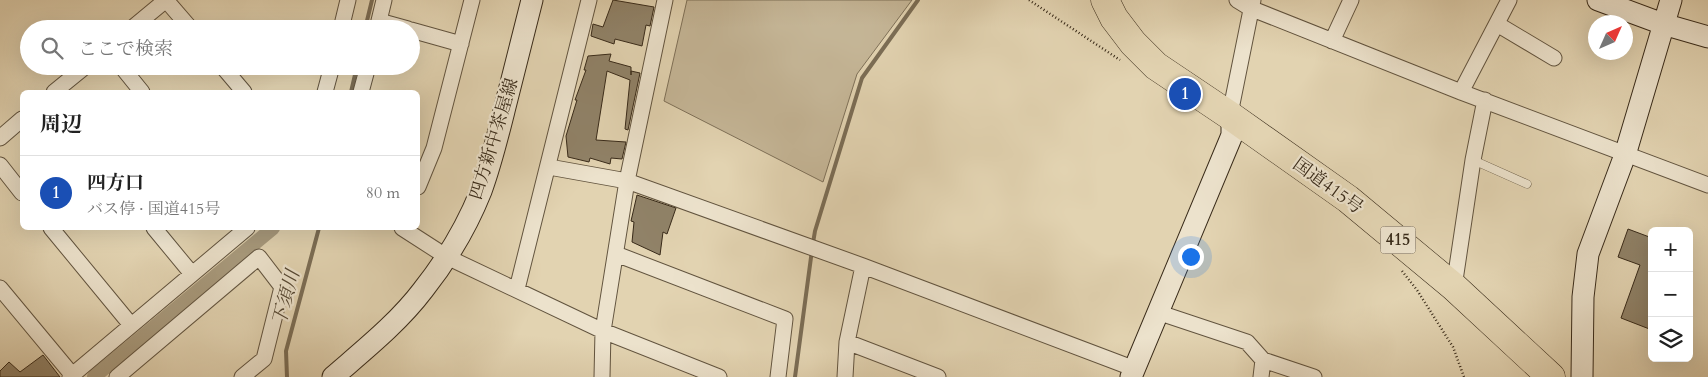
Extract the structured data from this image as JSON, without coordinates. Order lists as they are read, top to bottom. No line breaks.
{"streets":{"highway":["国道415号","415"],"main road":["四方新中茶屋線"]},"water":["下須川"],"north":"top right","page":{"search":"ここで検索","pins":"1","heading":"周辺","list":[{"mark":"1","name":"四方口","note":"バス停 · 国道415号","value":"80 m"}],"map_buttons":["+","−"]}}
